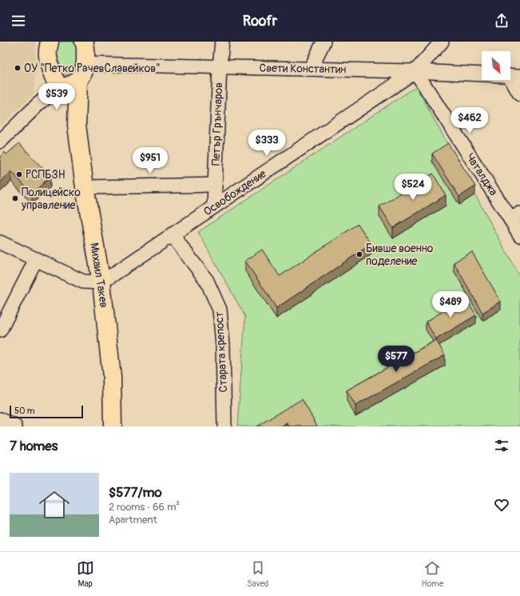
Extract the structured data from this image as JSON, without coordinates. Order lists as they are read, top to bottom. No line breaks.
{"streets":{"main road":["Михаил Такев"],"street":["Свети Константин","Петър Грънчаров","Чаталджа","Освобождение","Старата крепост"]},"crossings":[["Свети Константин","Петър Грънчаров"],["Свети Константин","Чаталджа"],["Свети Константин","Освобождение"],["Петър Грънчаров","Освобождение"],["Чаталджа","Освобождение"],["Освобождение","Михаил Такев"],["Освобождение","Старата крепост"]],"places":["ОУ \"Петко РачевСлавейков\"","РСПБЗН","Полицейско управление","Бивше военно поделение"],"scale_bar":"50 m","north":"bottom right","page":{"header":"Roofr","price":["$539","$462","$333","$951","$524","$489","$577"],"scale":"50 m","heading":"7 homes","list":[{"name":"$577/mo","note":"2 rooms · 66 m² · Apartment"}],"tabs":["Map","Saved","Home"]}}
